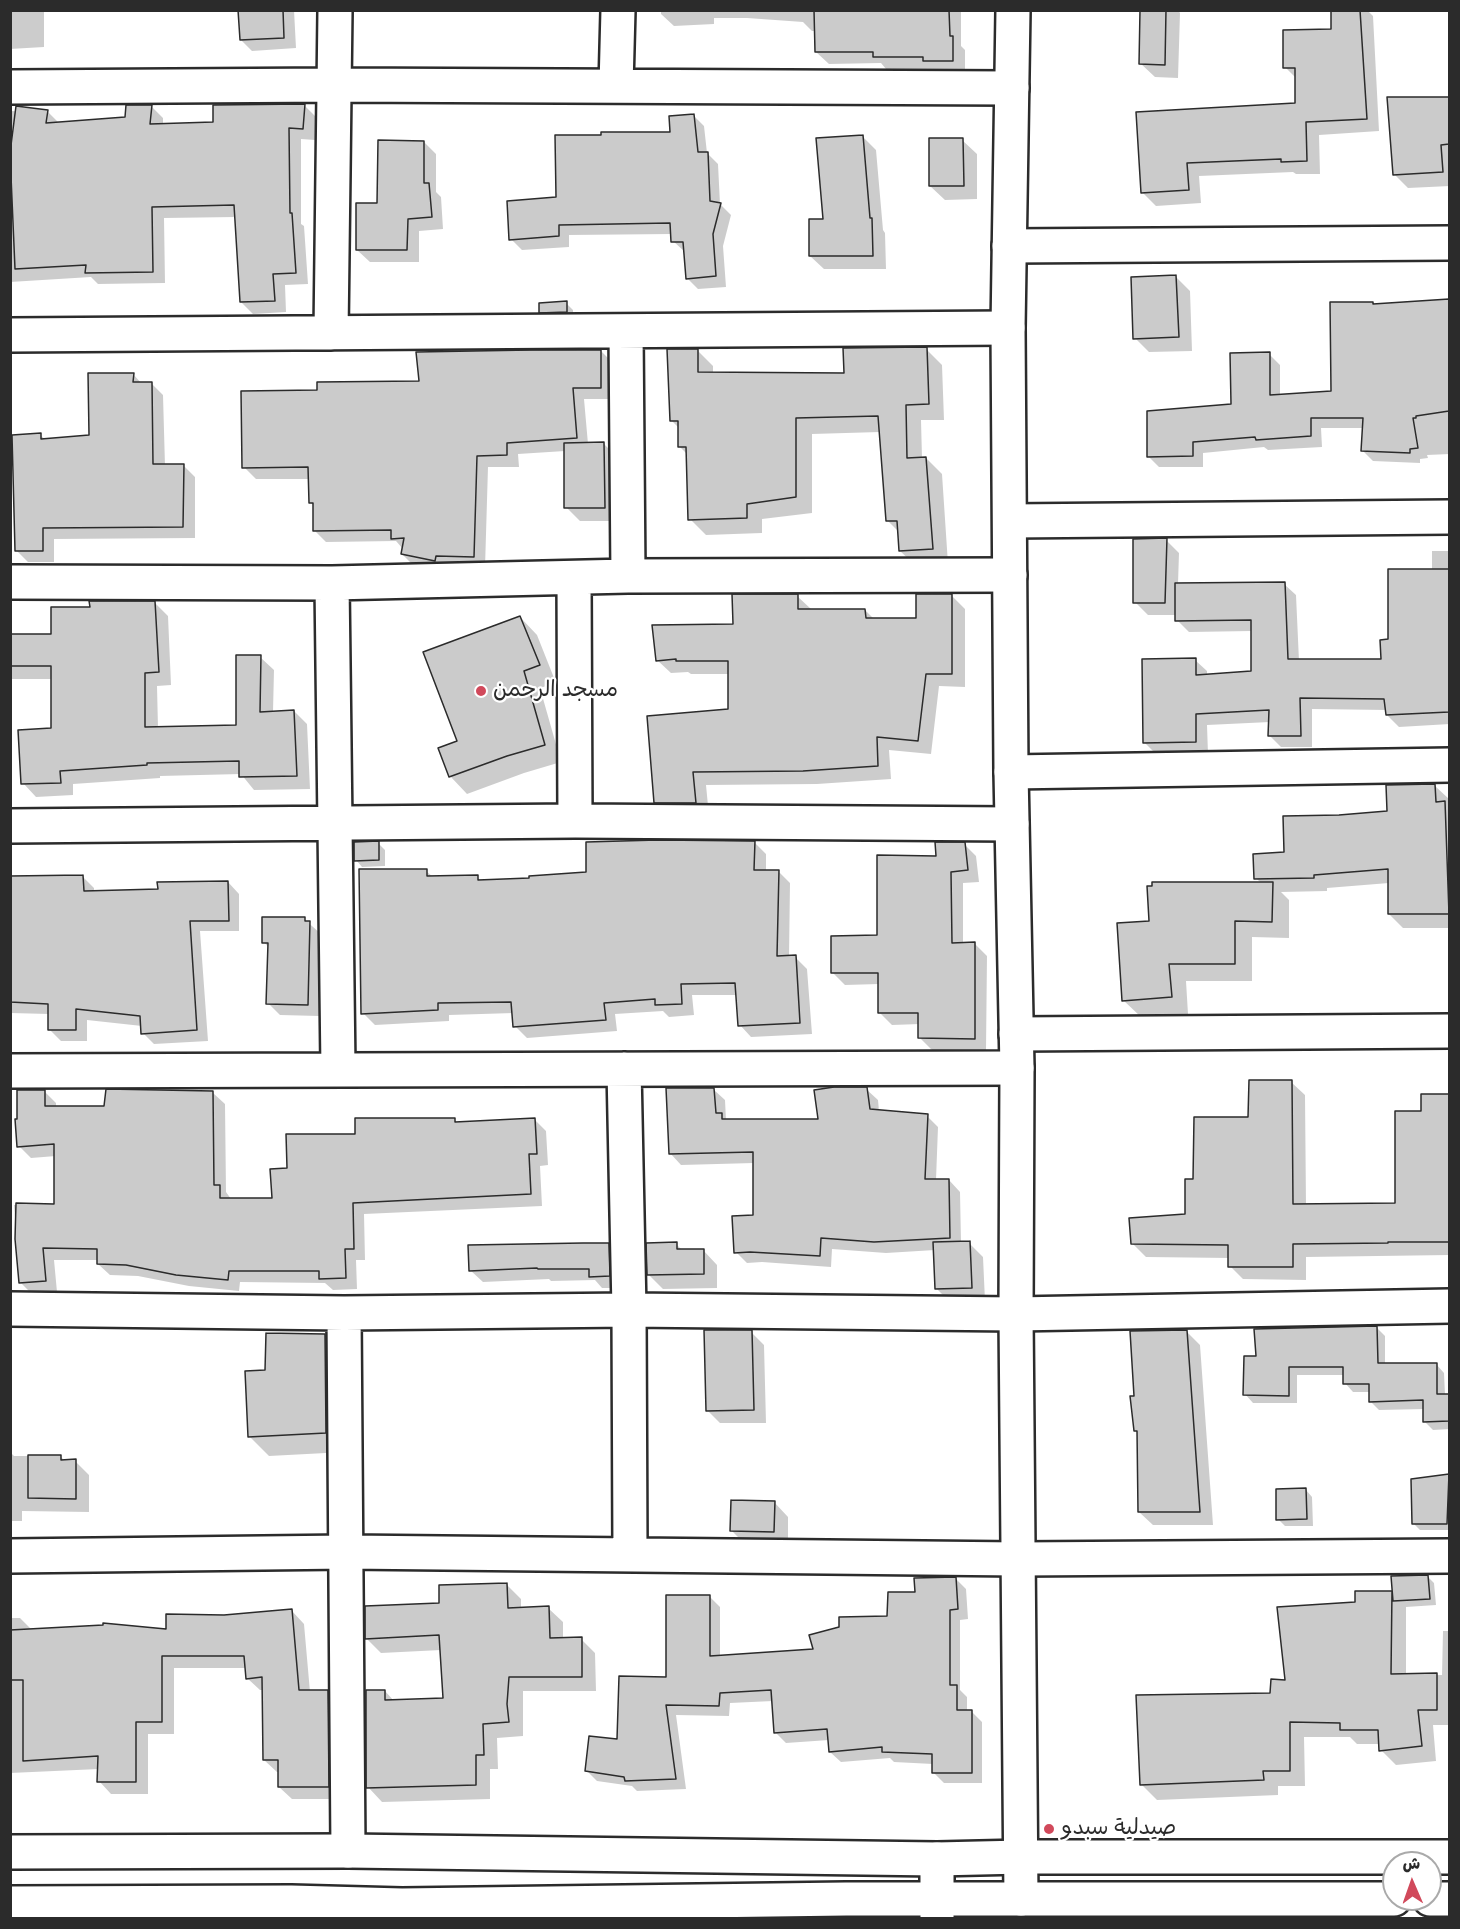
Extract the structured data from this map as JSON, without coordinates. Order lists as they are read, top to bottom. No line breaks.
{"places":["مسجد الرحمن","صيدلية سبدو"],"north":"top"}
